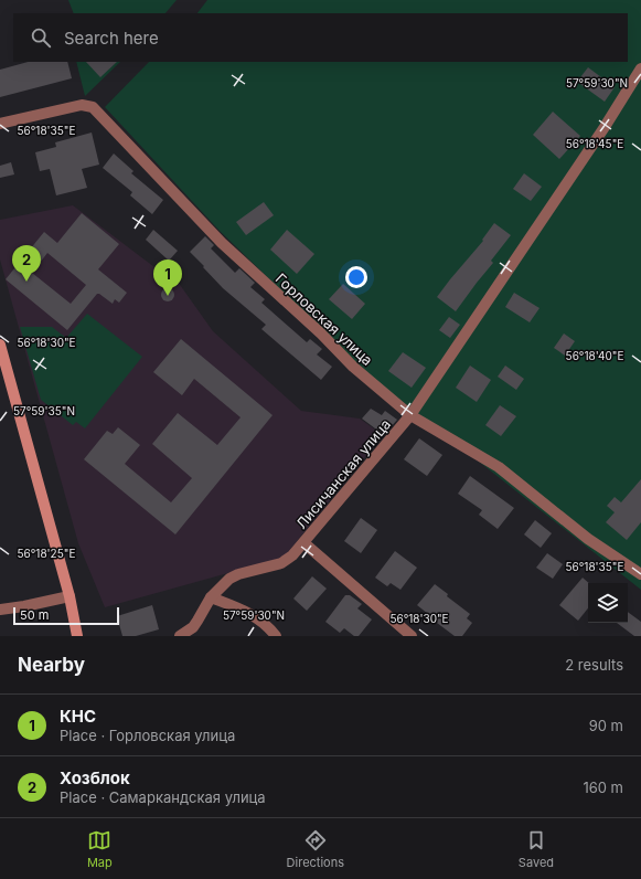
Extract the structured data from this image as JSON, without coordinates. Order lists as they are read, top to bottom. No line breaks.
{"streets":{"street":["Горловская улица","Лисичанская улица"]},"crossings":[["Горловская улица","Лисичанская улица"]],"scale_bar":"50 m","page":{"search":"Search here","pins":["2","1"],"scale":"50 m","heading":["Nearby","2 results"],"list":[{"mark":"1","name":"КНС","note":"Place · Горловская улица","value":"90 m"},{"mark":"2","name":"Хозблок","note":"Place · Самаркандская улица","value":"160 m"}],"nav":["Map","Directions","Saved"]},"coordinates":["57°59'30\"N","56°18'35\"E","56°18'45\"E","56°18'30\"E","56°18'40\"E","57°59'35\"N","56°18'25\"E"]}
